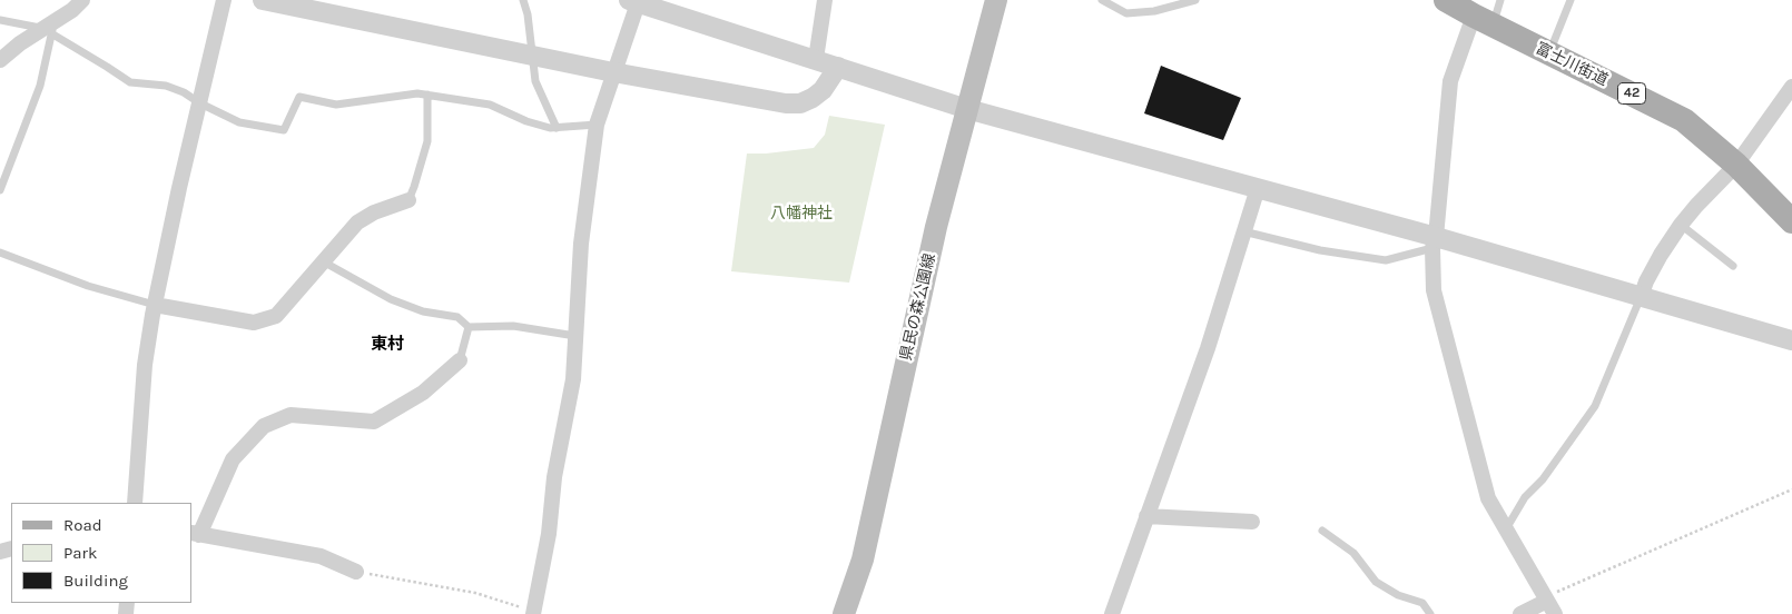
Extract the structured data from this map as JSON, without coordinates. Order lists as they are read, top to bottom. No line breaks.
{"streets":{"main road":["富士川街道","42","県民の森公園線"]},"districts":["東村"],"parks":["八幡神社"],"legend":["Road","Park","Building"]}
